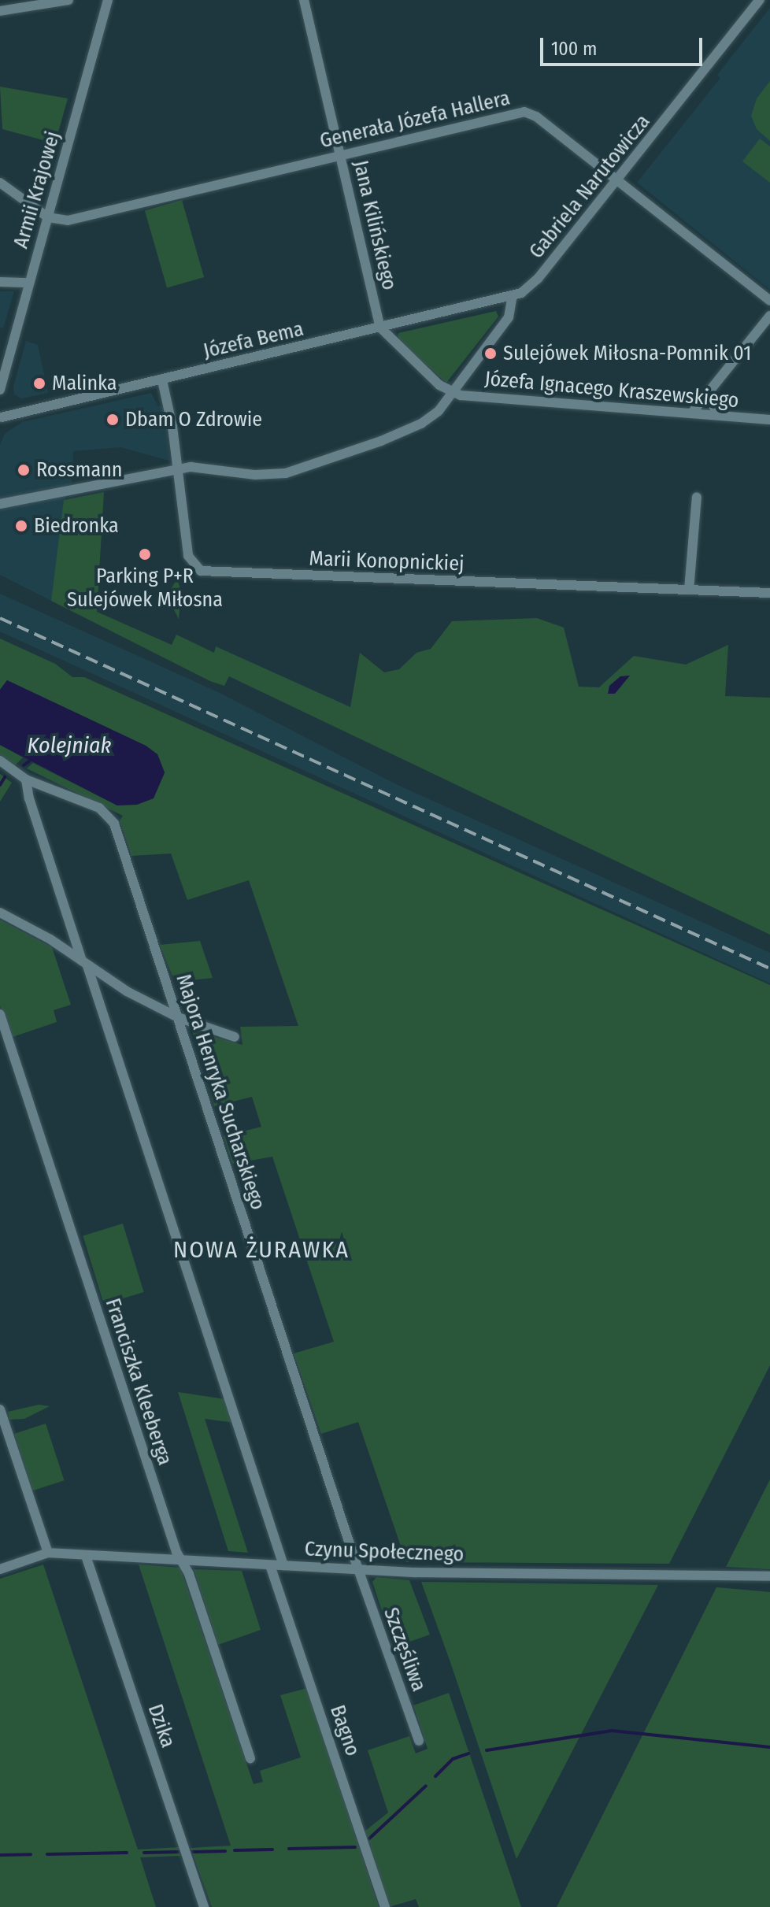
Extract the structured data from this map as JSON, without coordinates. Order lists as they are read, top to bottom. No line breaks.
{"streets":{"street":["Generała Józefa Hallera","Gabriela Narutowicza","Armii Krajowej","Jana Kilińskiego","Józefa Bema","Józefa Ignacego Kraszewskiego","Marii Konopnickiej","Majora Henryka Sucharskiego","Franciszka Kleeberga","Czynu Społecznego","Szczęśliwa","Dzika","Bagno"]},"crossings":[["Generała Józefa Hallera","Gabriela Narutowicza"],["Generała Józefa Hallera","Armii Krajowej"],["Generała Józefa Hallera","Jana Kilińskiego"],["Gabriela Narutowicza","Józefa Bema"],["Jana Kilińskiego","Józefa Bema"],["Józefa Bema","Marii Konopnickiej"],["Majora Henryka Sucharskiego","Czynu Społecznego"],["Majora Henryka Sucharskiego","Szczęśliwa"],["Franciszka Kleeberga","Czynu Społecznego"],["Czynu Społecznego","Szczęśliwa"],["Czynu Społecznego","Dzika"],["Czynu Społecznego","Bagno"]],"districts":["NOWA ŻURAWKA"],"water":["Kolejniak"],"places":["Sulejówek Miłosna-Pomnik 01","Malinka","Dbam O Zdrowie","Rossmann","Biedronka","Parking P+R Sulejówek Miłosna"],"scale_bar":"100 m"}
